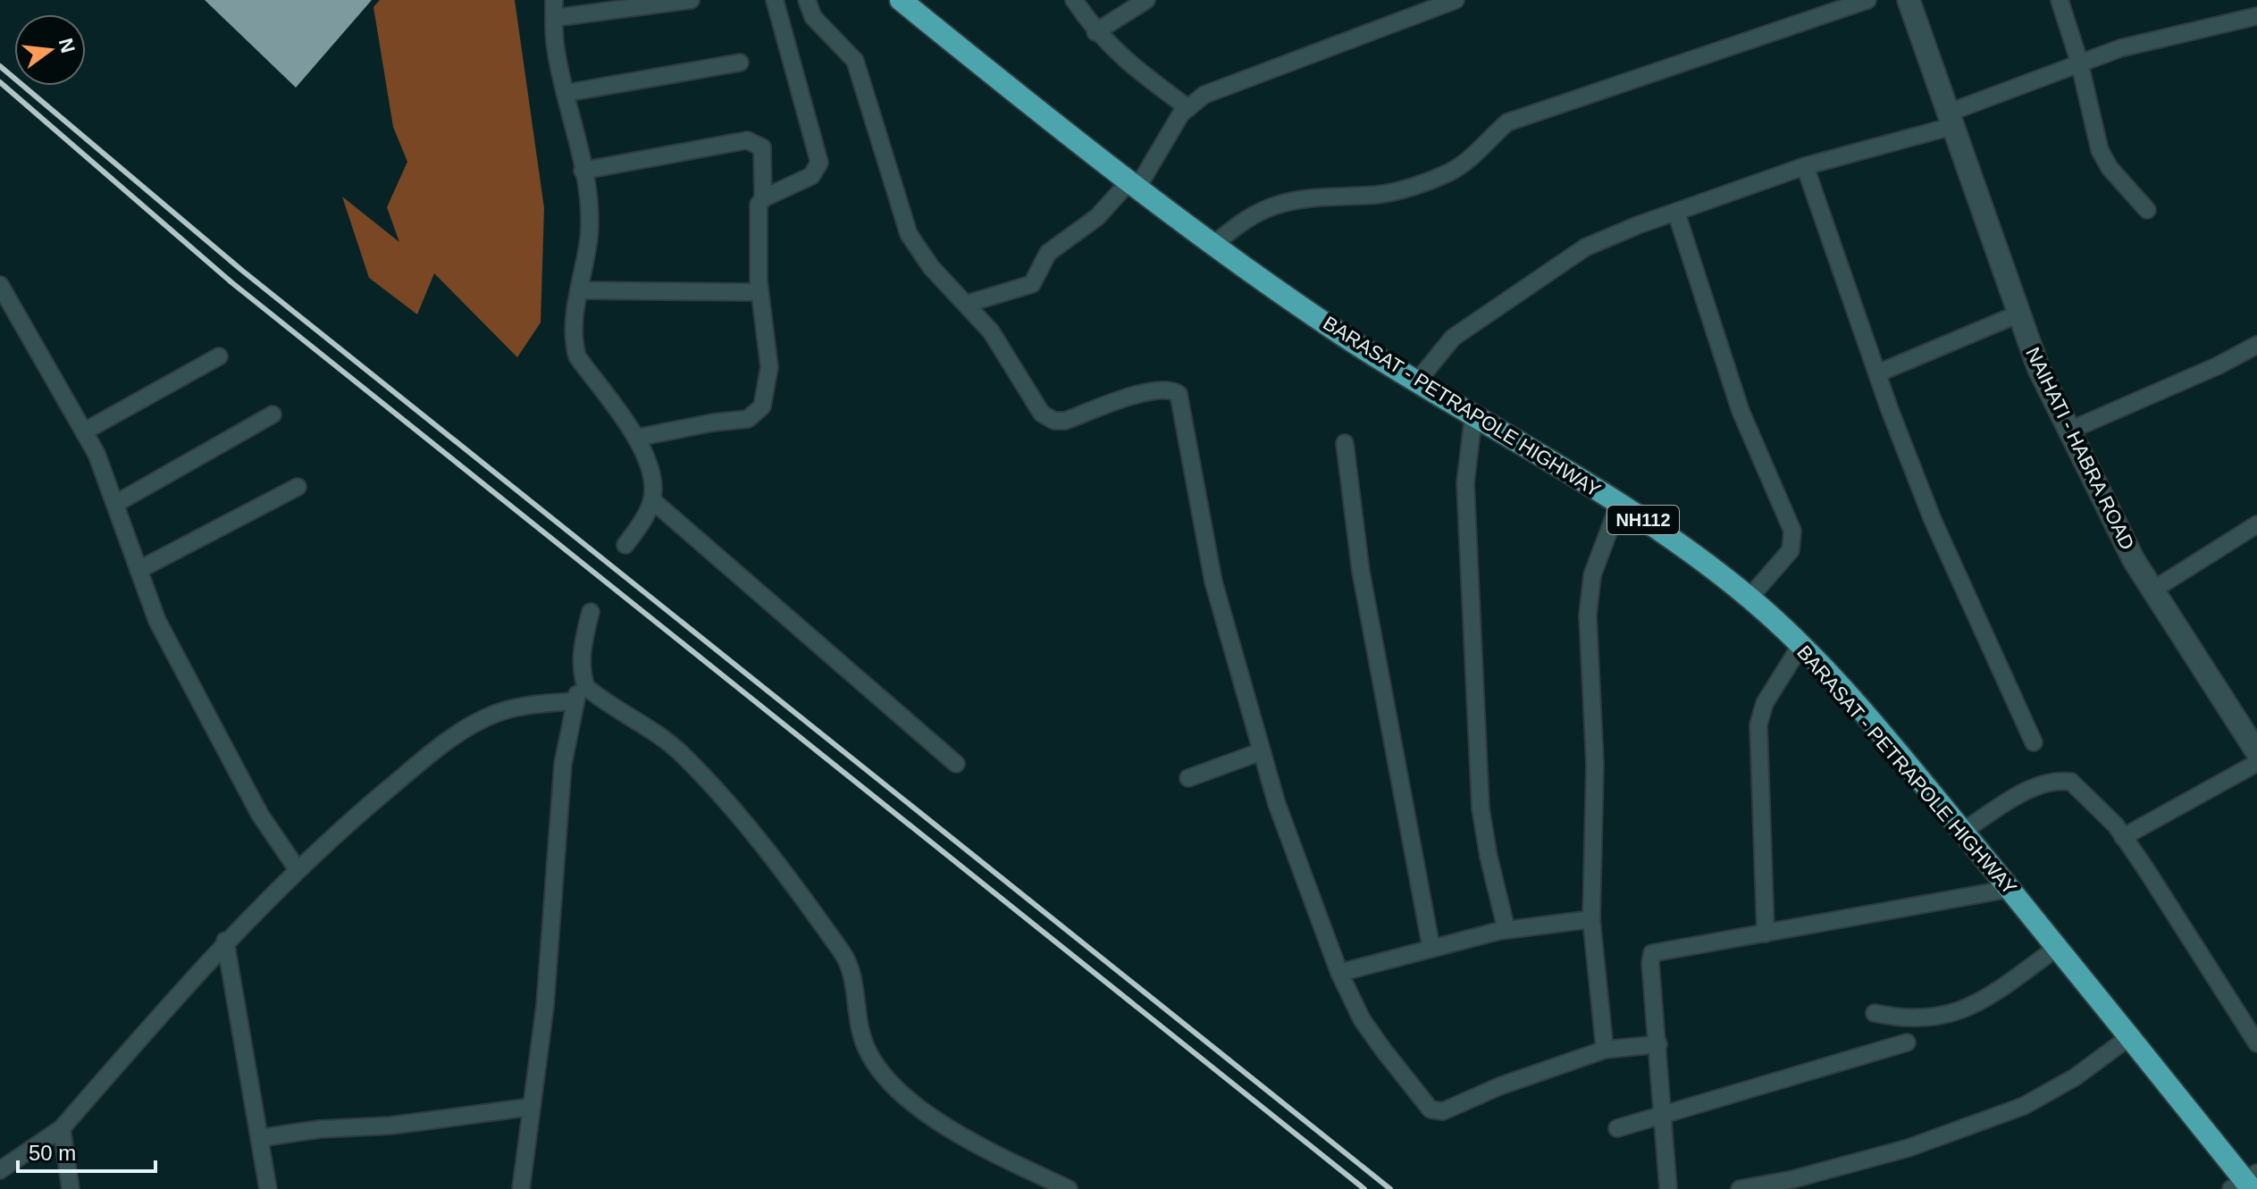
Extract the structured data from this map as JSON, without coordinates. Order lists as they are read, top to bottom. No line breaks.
{"streets":{"highway":["BARASAT - PETRAPOLE HIGHWAY","NH112"],"main road":["NAIHATI - HABRA ROAD"]},"scale_bar":"50 m","north":"right"}
